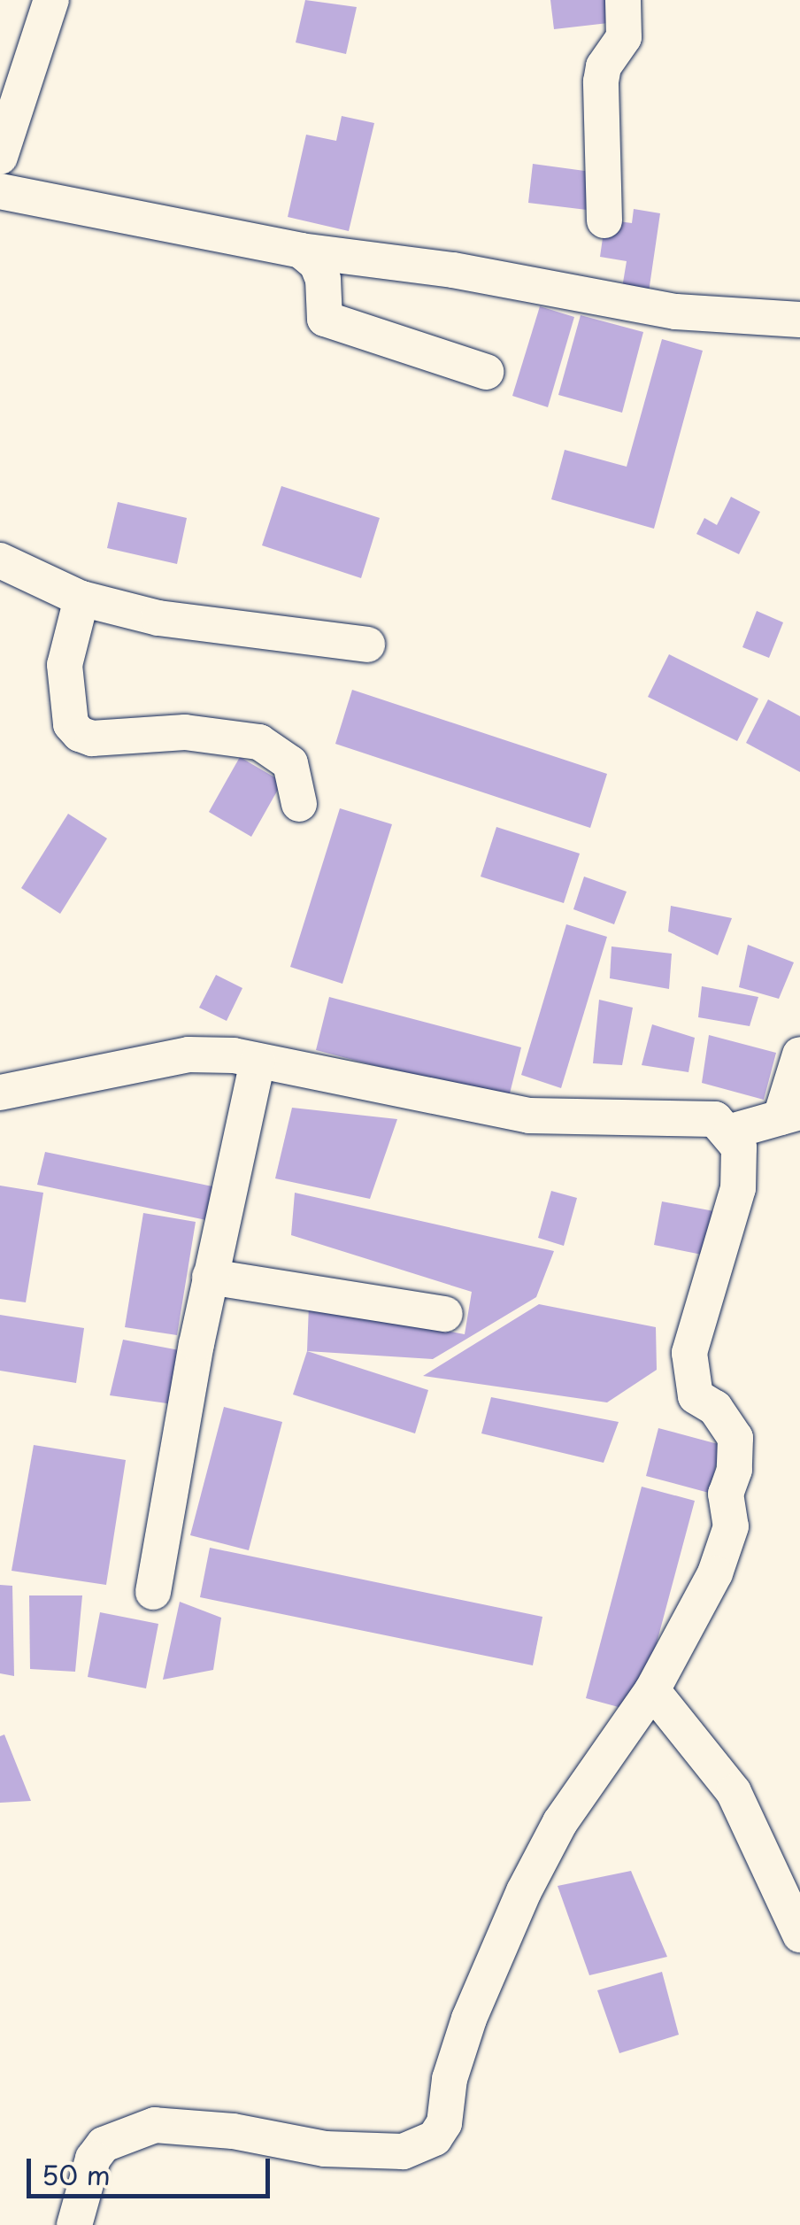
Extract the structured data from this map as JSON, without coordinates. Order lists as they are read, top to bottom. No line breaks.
{"scale_bar":"50 m"}
